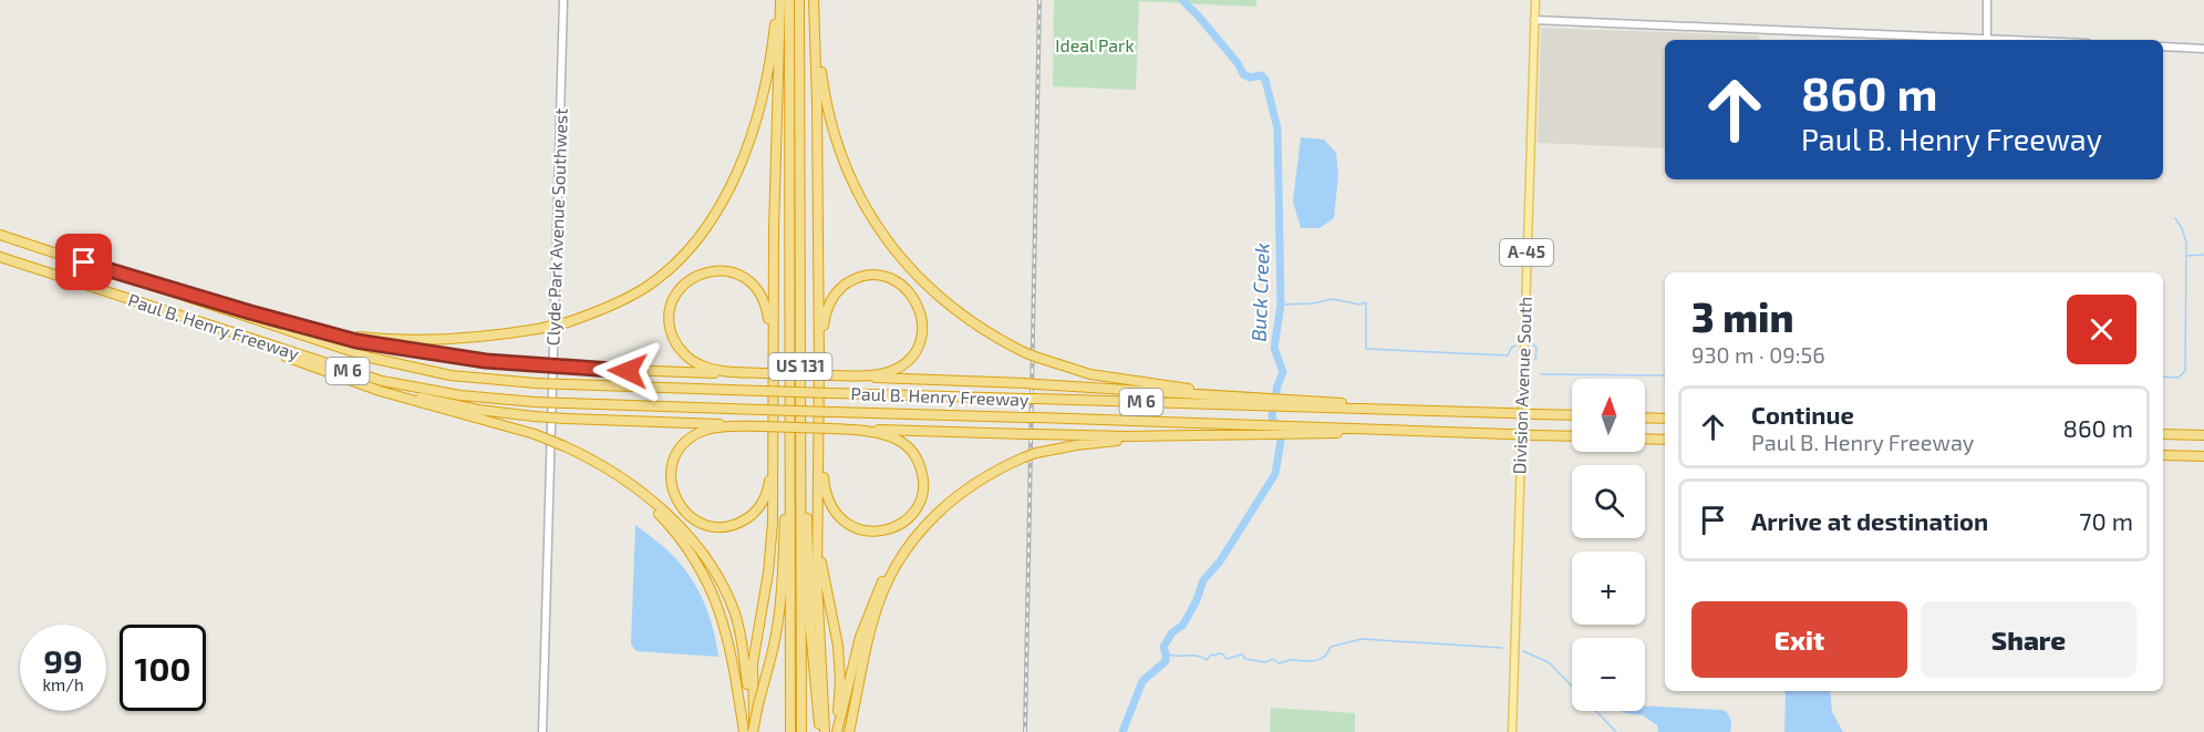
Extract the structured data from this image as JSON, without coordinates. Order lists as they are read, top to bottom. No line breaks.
{"streets":{"highway":["Paul B. Henry Freeway","US 131","M 6"],"main road":["Clyde Park Avenue Southwest","A-45","Division Avenue South"]},"water":["Buck Creek"],"parks":["Ideal Park"],"north":"top","page":{"turn":["860 m","Paul B. Henry Freeway"],"heading":["3 min","930 m · 09:56"],"map_buttons":["+","−"],"list":[{"name":"Continue","note":"Paul B. Henry Freeway","value":"860 m"},{"name":"Arrive at destination","value":"70 m"}],"buttons":["Exit","Share"],"speed":"99 km/h","limit":"100"}}
